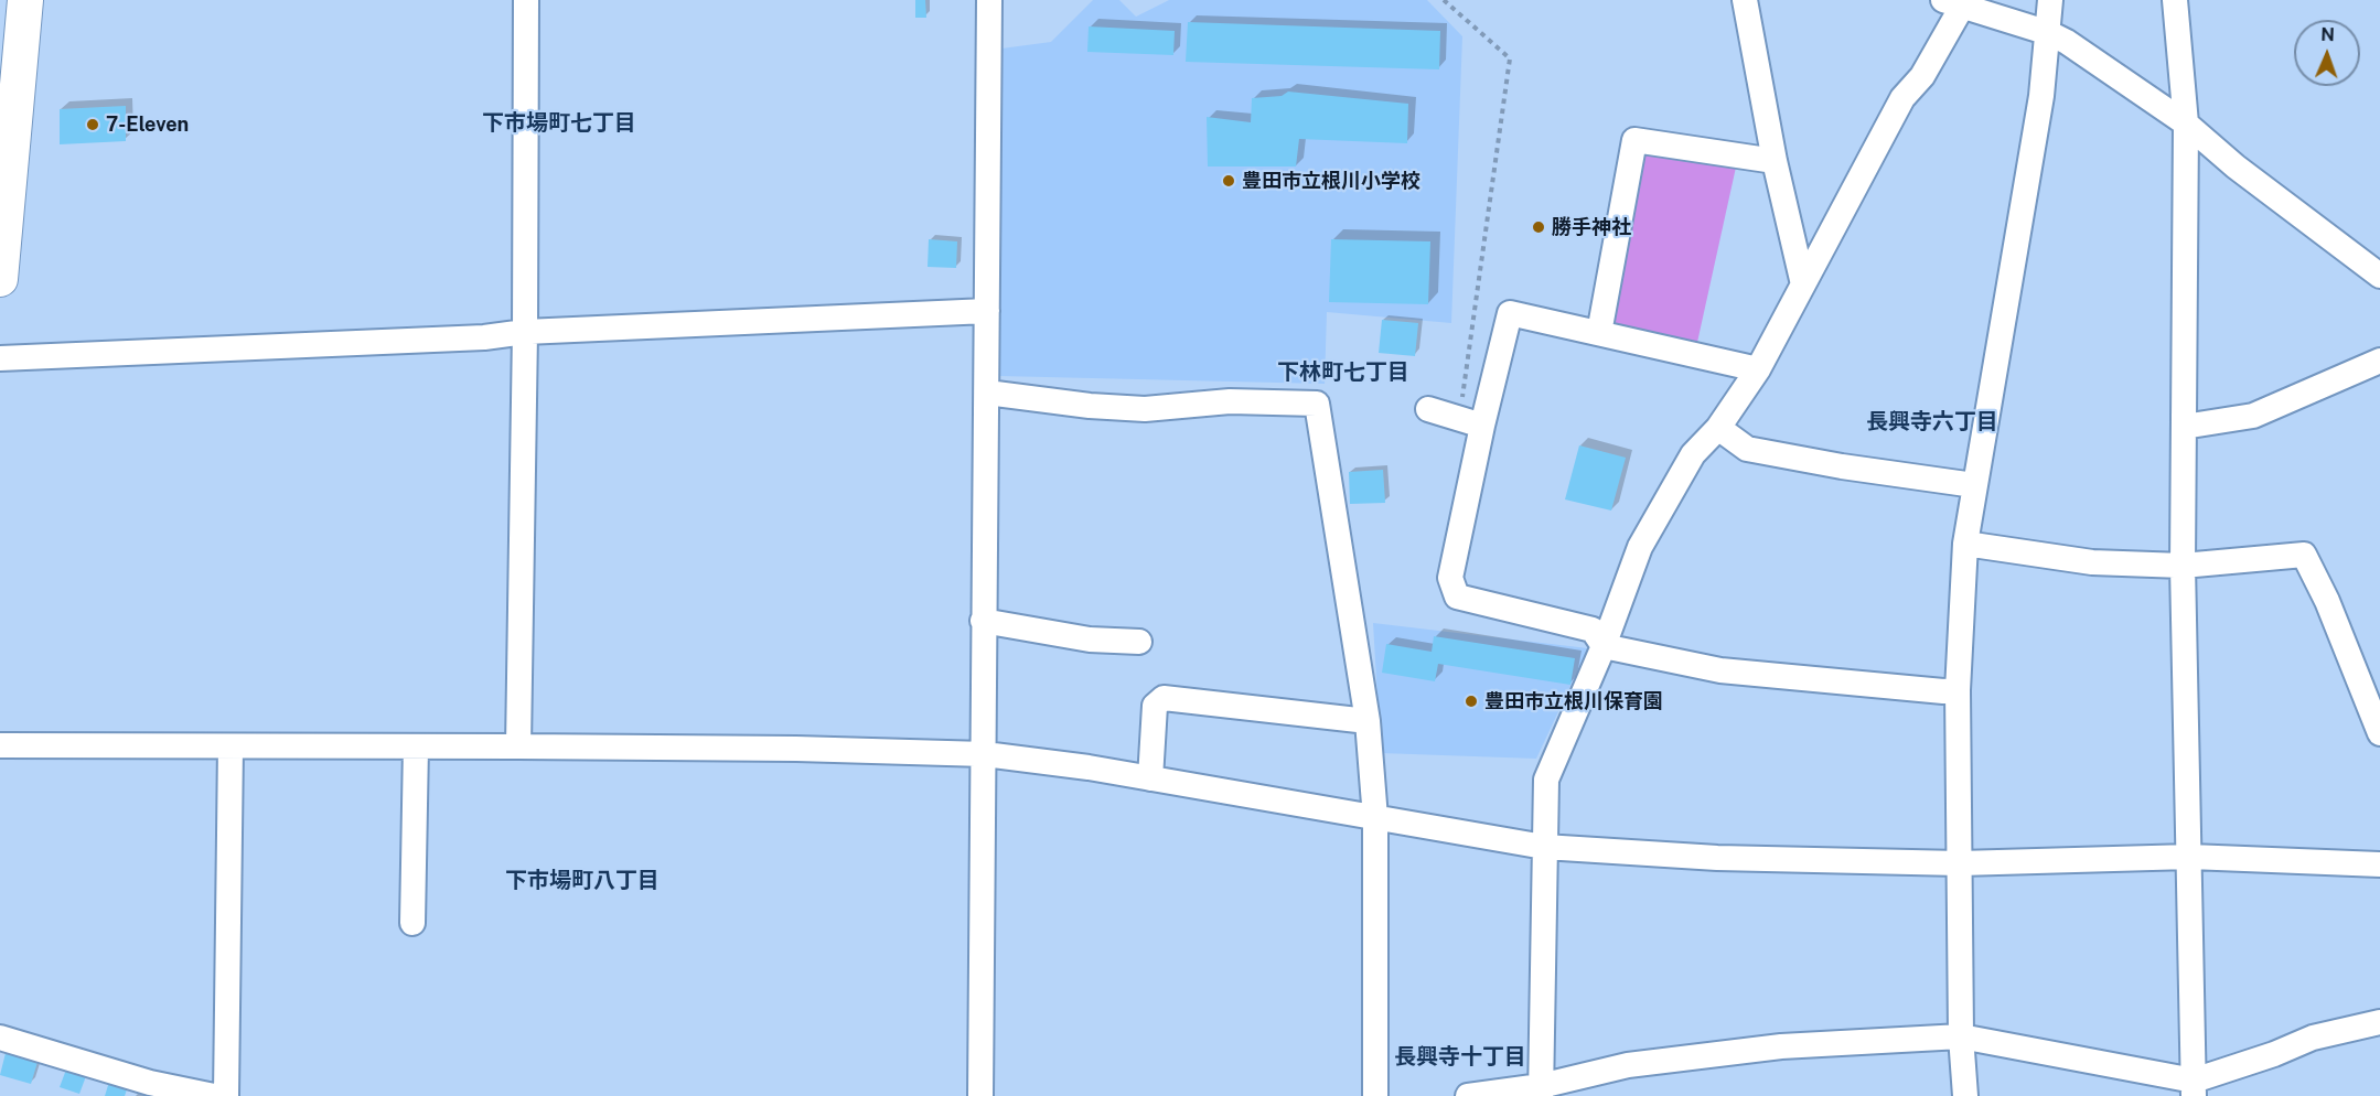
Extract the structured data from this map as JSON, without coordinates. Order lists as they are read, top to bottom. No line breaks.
{"districts":["下市場町七丁目","下林町七丁目","長興寺六丁目","下市場町八丁目","長興寺十丁目"],"places":["7-Eleven","豊田市立根川小学校","勝手神社","豊田市立根川保育園"],"north":"top"}
